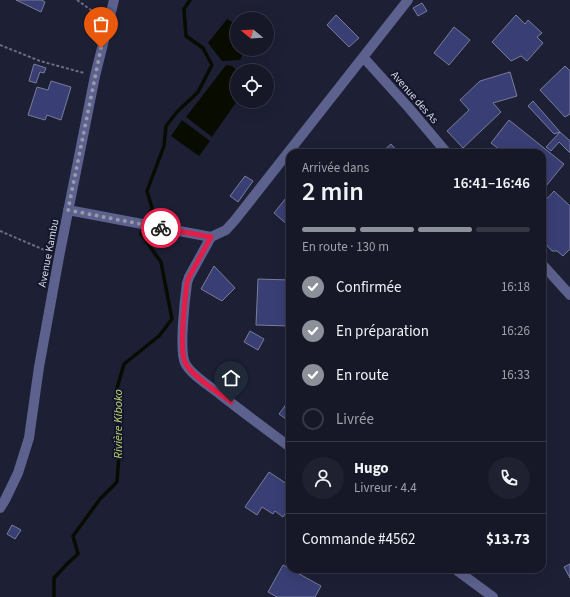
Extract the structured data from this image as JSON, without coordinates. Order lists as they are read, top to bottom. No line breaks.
{"streets":{"street":["Avenue des As","Avenue Kambu"]},"water":["Rivière Kiboko"],"north":"left","page":{"heading":["2 min","Arrivée dans","16:41–16:46"],"panel":["Hugo","Livreur · 4.4","Commande #4562","$13.73"],"bar":"En route · 130 m","list":[["Confirmée","16:18"],["En préparation","16:26"],["En route","16:33"],"Livrée"]}}
